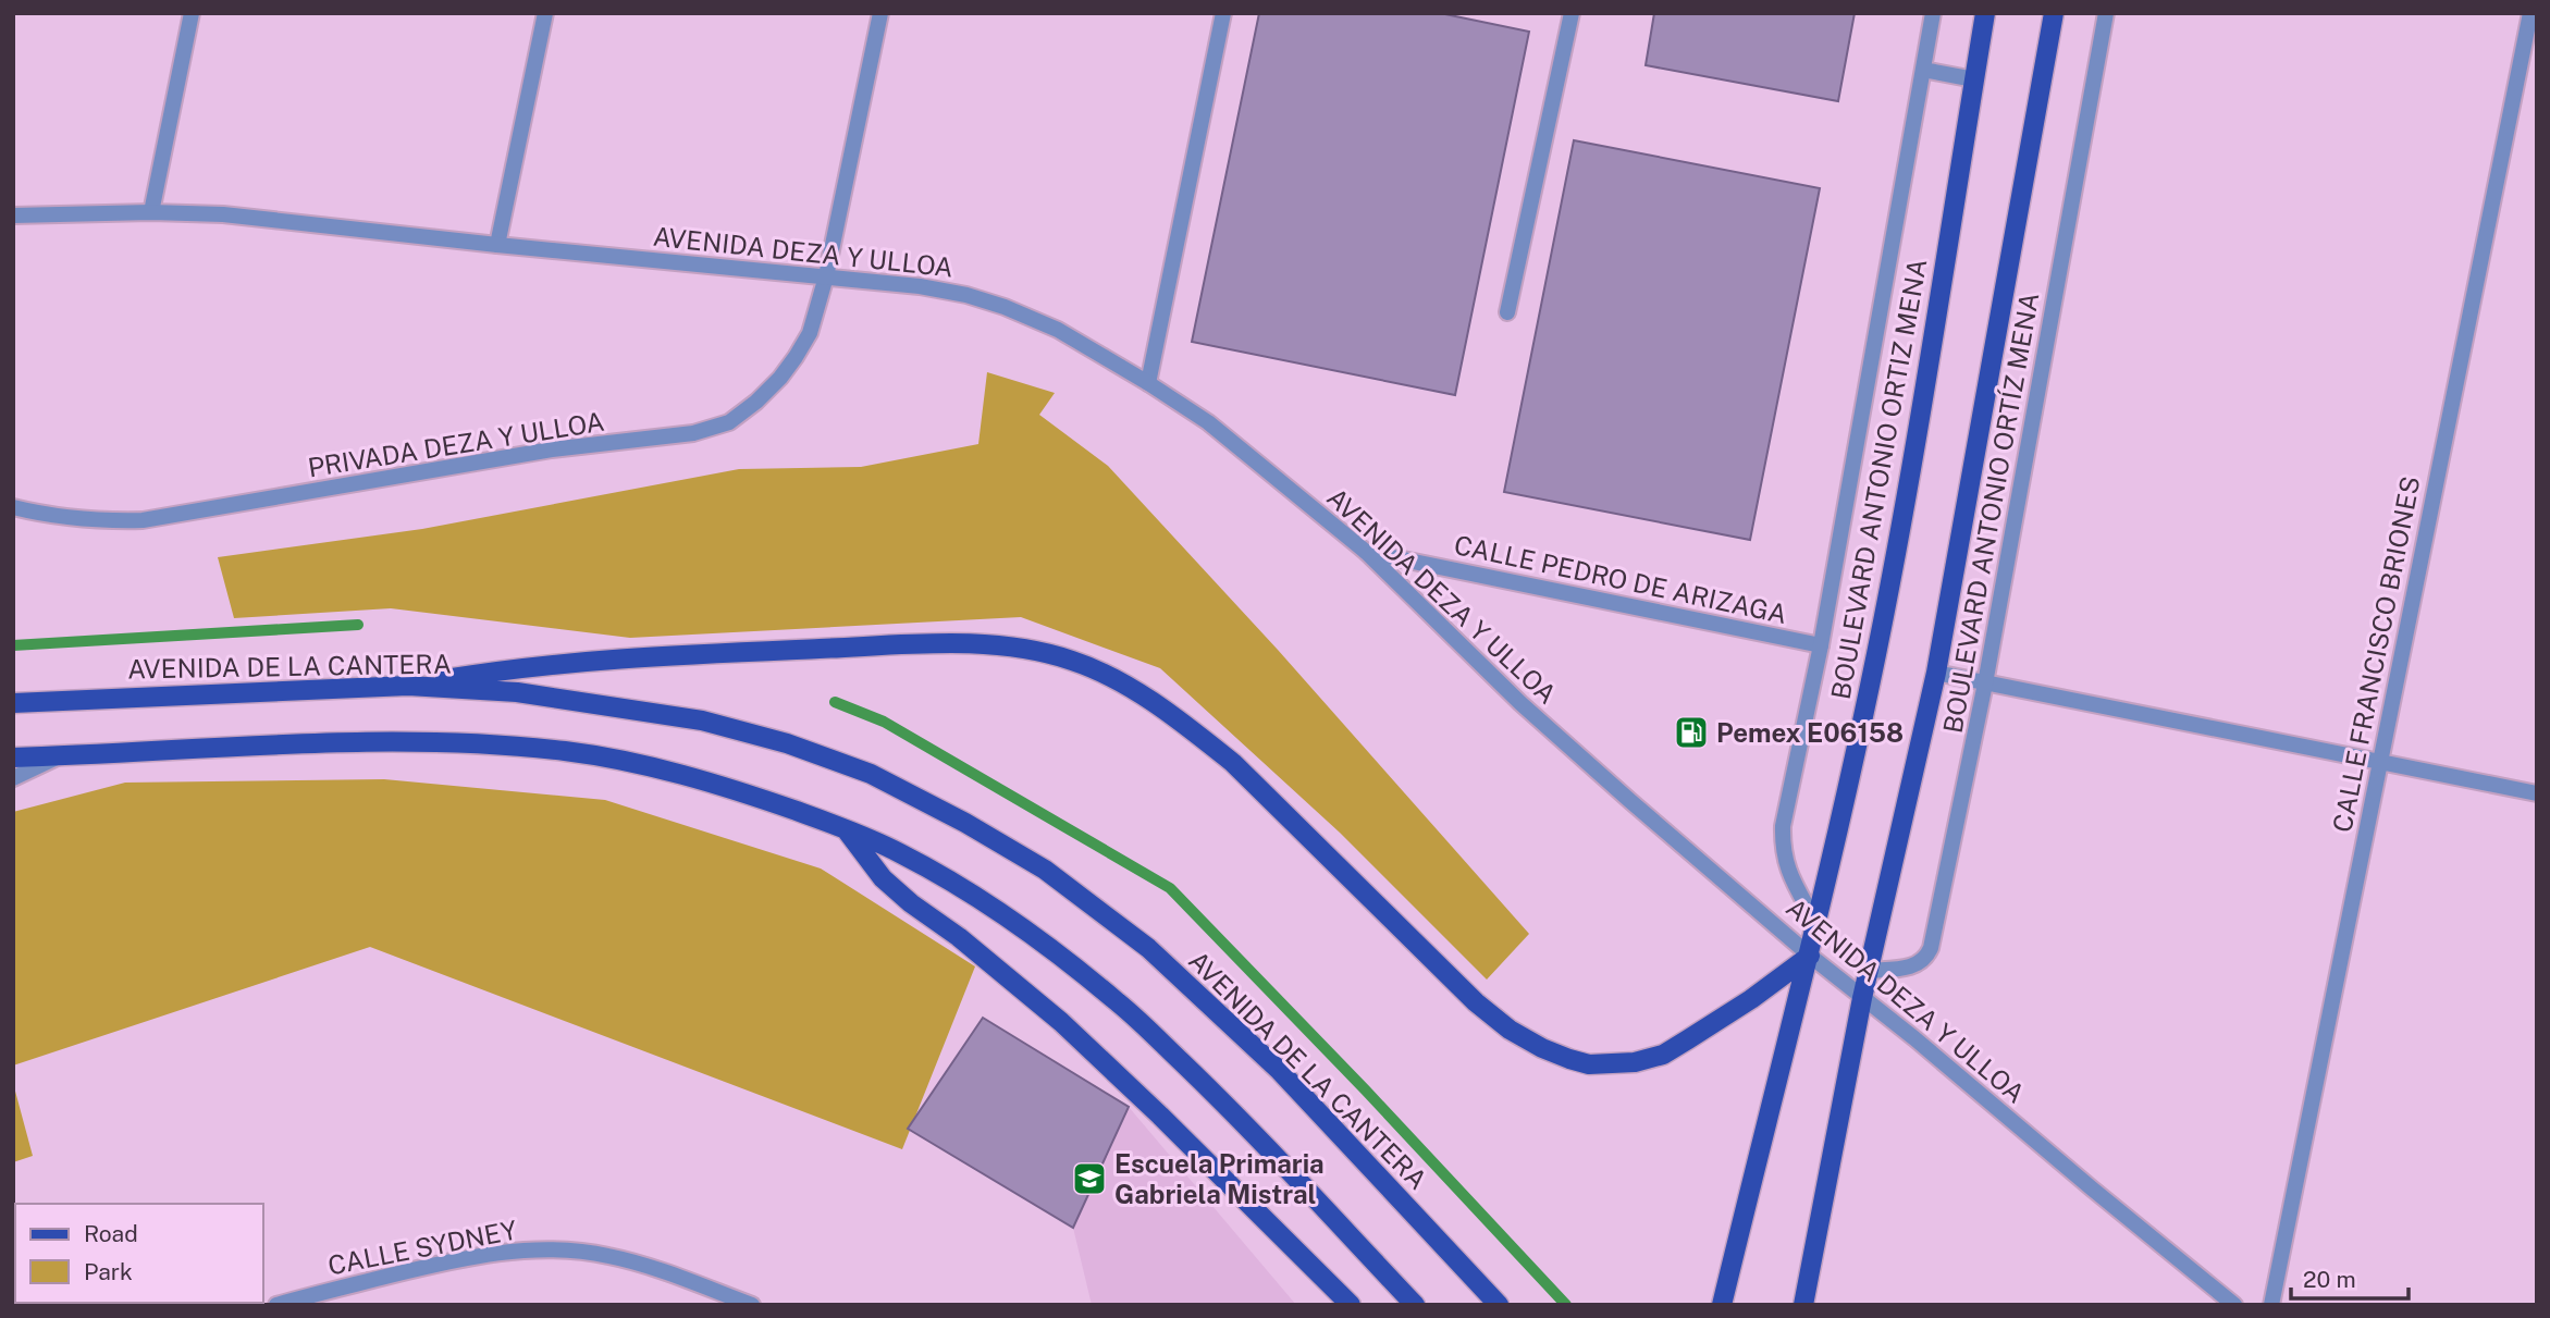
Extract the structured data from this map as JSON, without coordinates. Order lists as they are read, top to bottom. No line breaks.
{"streets":{"main road":["BOULEVARD ANTONIO ORTIZ MENA","AVENIDA DE LA CANTERA"],"street":["AVENIDA DEZA Y ULLOA","PRIVADA DEZA Y ULLOA","BOULEVARD ANTONIO ORTÍZ MENA","CALLE PEDRO DE ARIZAGA","CALLE FRANCISCO BRIONES","CALLE SYDNEY"]},"crossings":[["AVENIDA DEZA Y ULLOA","PRIVADA DEZA Y ULLOA"],["AVENIDA DEZA Y ULLOA","BOULEVARD ANTONIO ORTIZ MENA"],["AVENIDA DEZA Y ULLOA","CALLE PEDRO DE ARIZAGA"]],"places":{"fuel station":["Pemex E06158"],"school or university":["Escuela Primaria Gabriela Mistral"]},"legend":["Road","Park"],"scale_bar":"20 m"}
